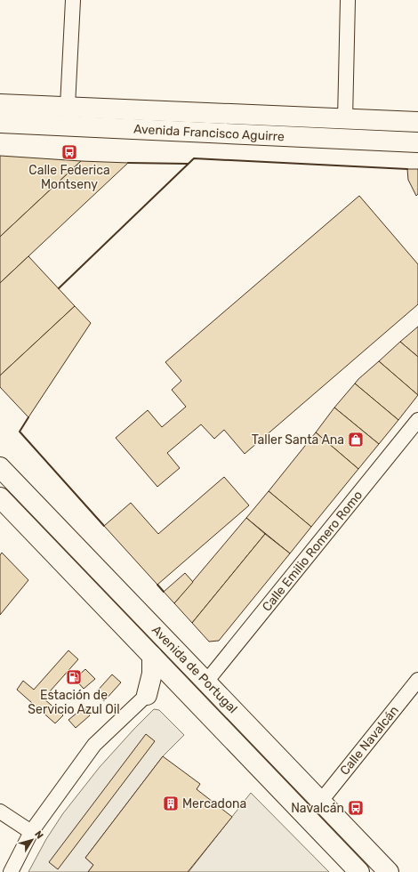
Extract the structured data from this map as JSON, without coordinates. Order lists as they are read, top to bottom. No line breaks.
{"streets":{"main road":["Avenida Francisco Aguirre","Avenida de Portugal"],"street":["Calle Emilio Romero Romo","Calle Navalcán"]},"crossings":[["Calle Emilio Romero Romo","Avenida de Portugal"],["Avenida de Portugal","Calle Navalcán"]],"places":{"bus stop":["Calle Federica Montseny","Navalcán"],"shop":["Taller Santa Ana"],"fuel station":["Estación de Servicio Azul Oil"],"building":["Mercadona"]},"north":"top right"}
